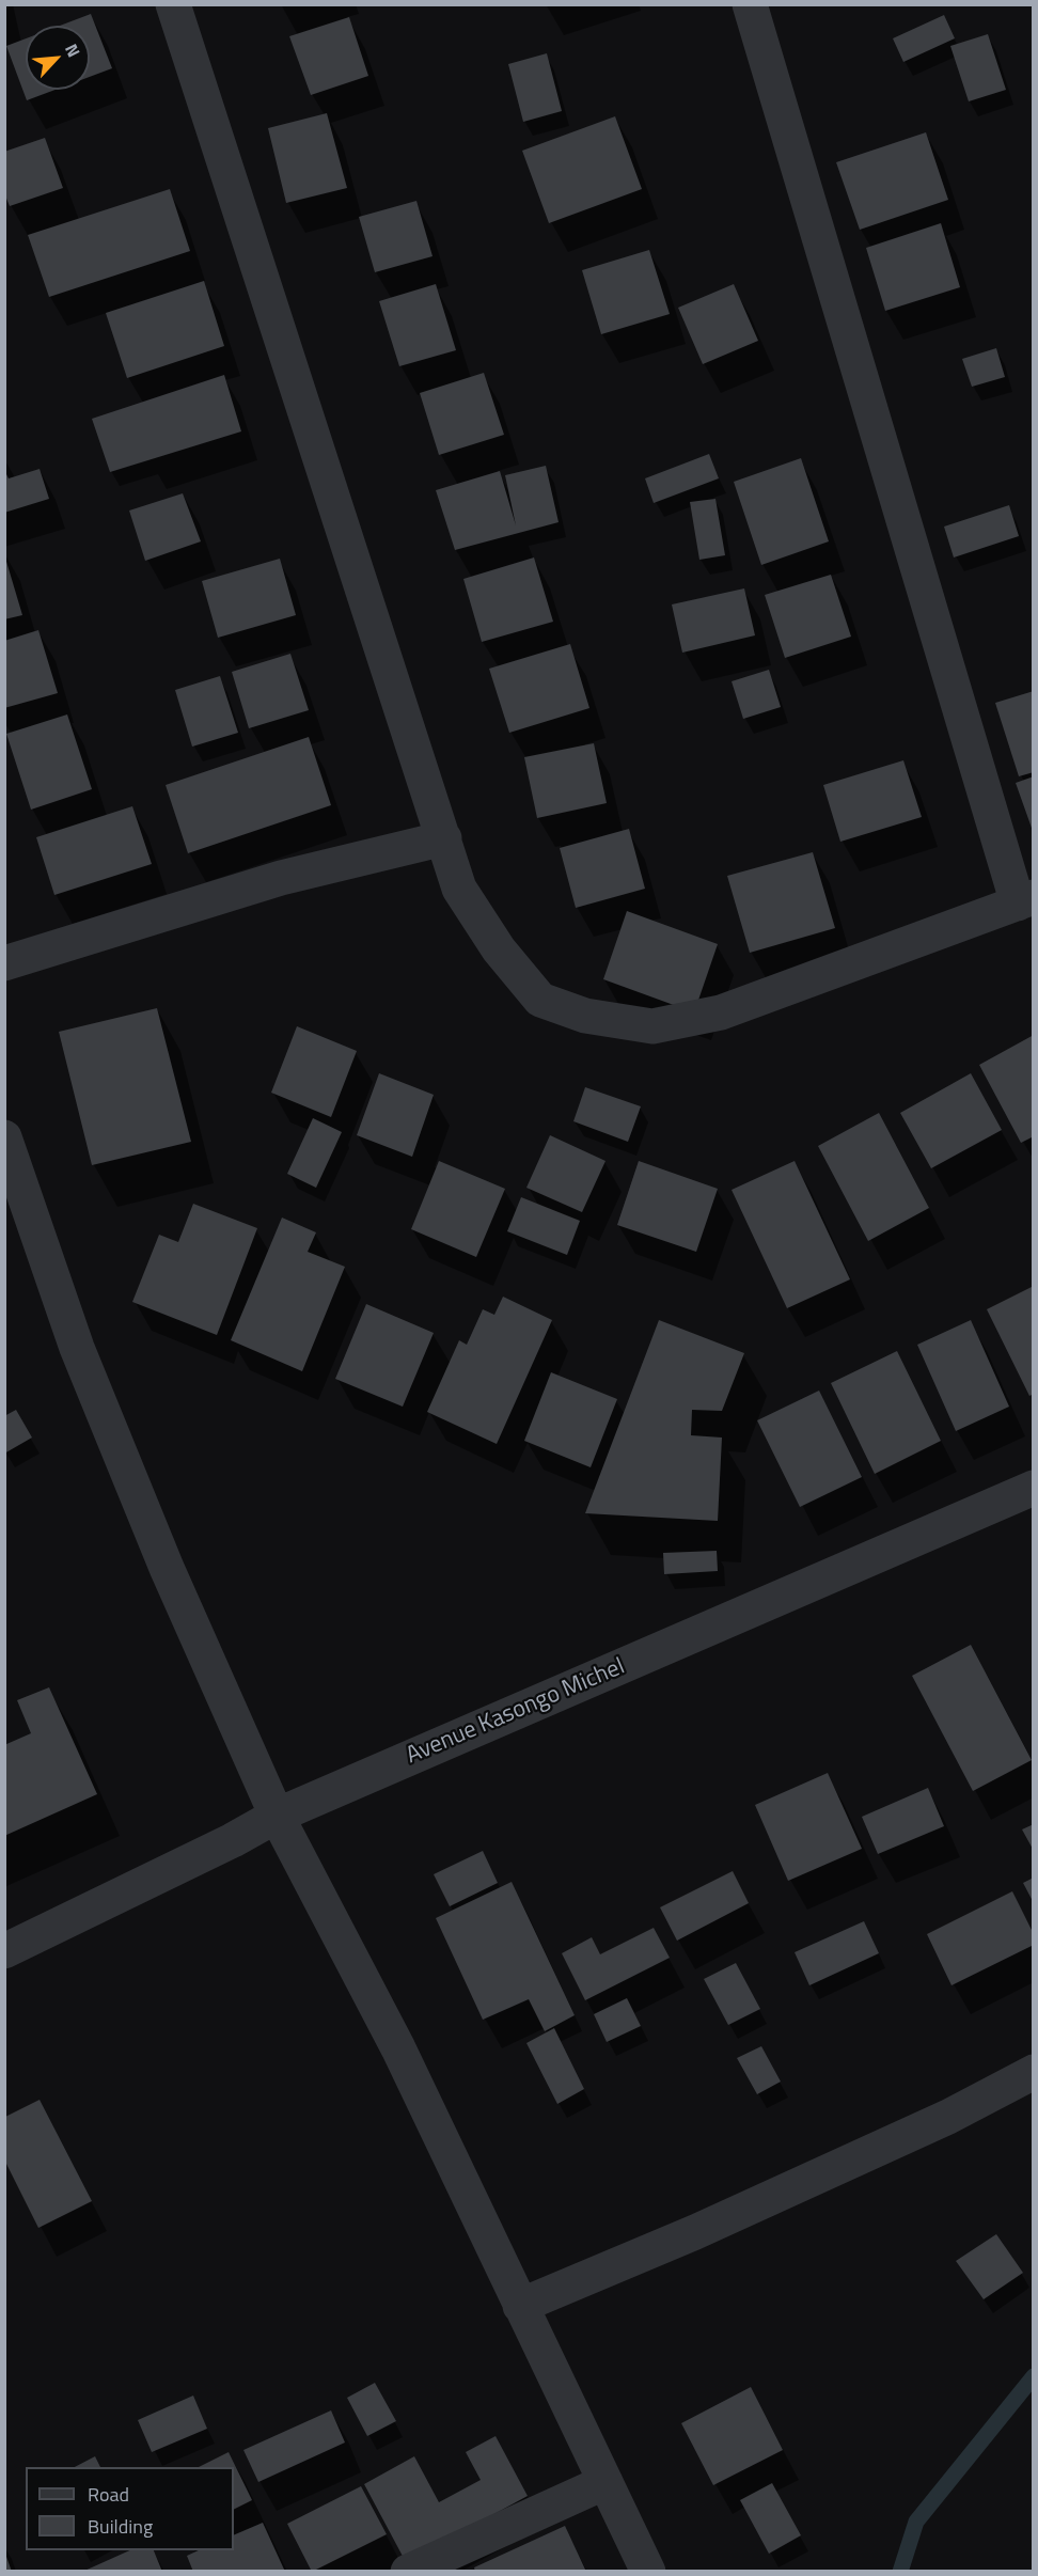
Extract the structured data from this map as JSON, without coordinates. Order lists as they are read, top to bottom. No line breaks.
{"streets":{"street":["Avenue Kasongo Michel"]},"legend":["Road","Building"],"north":"top right"}
